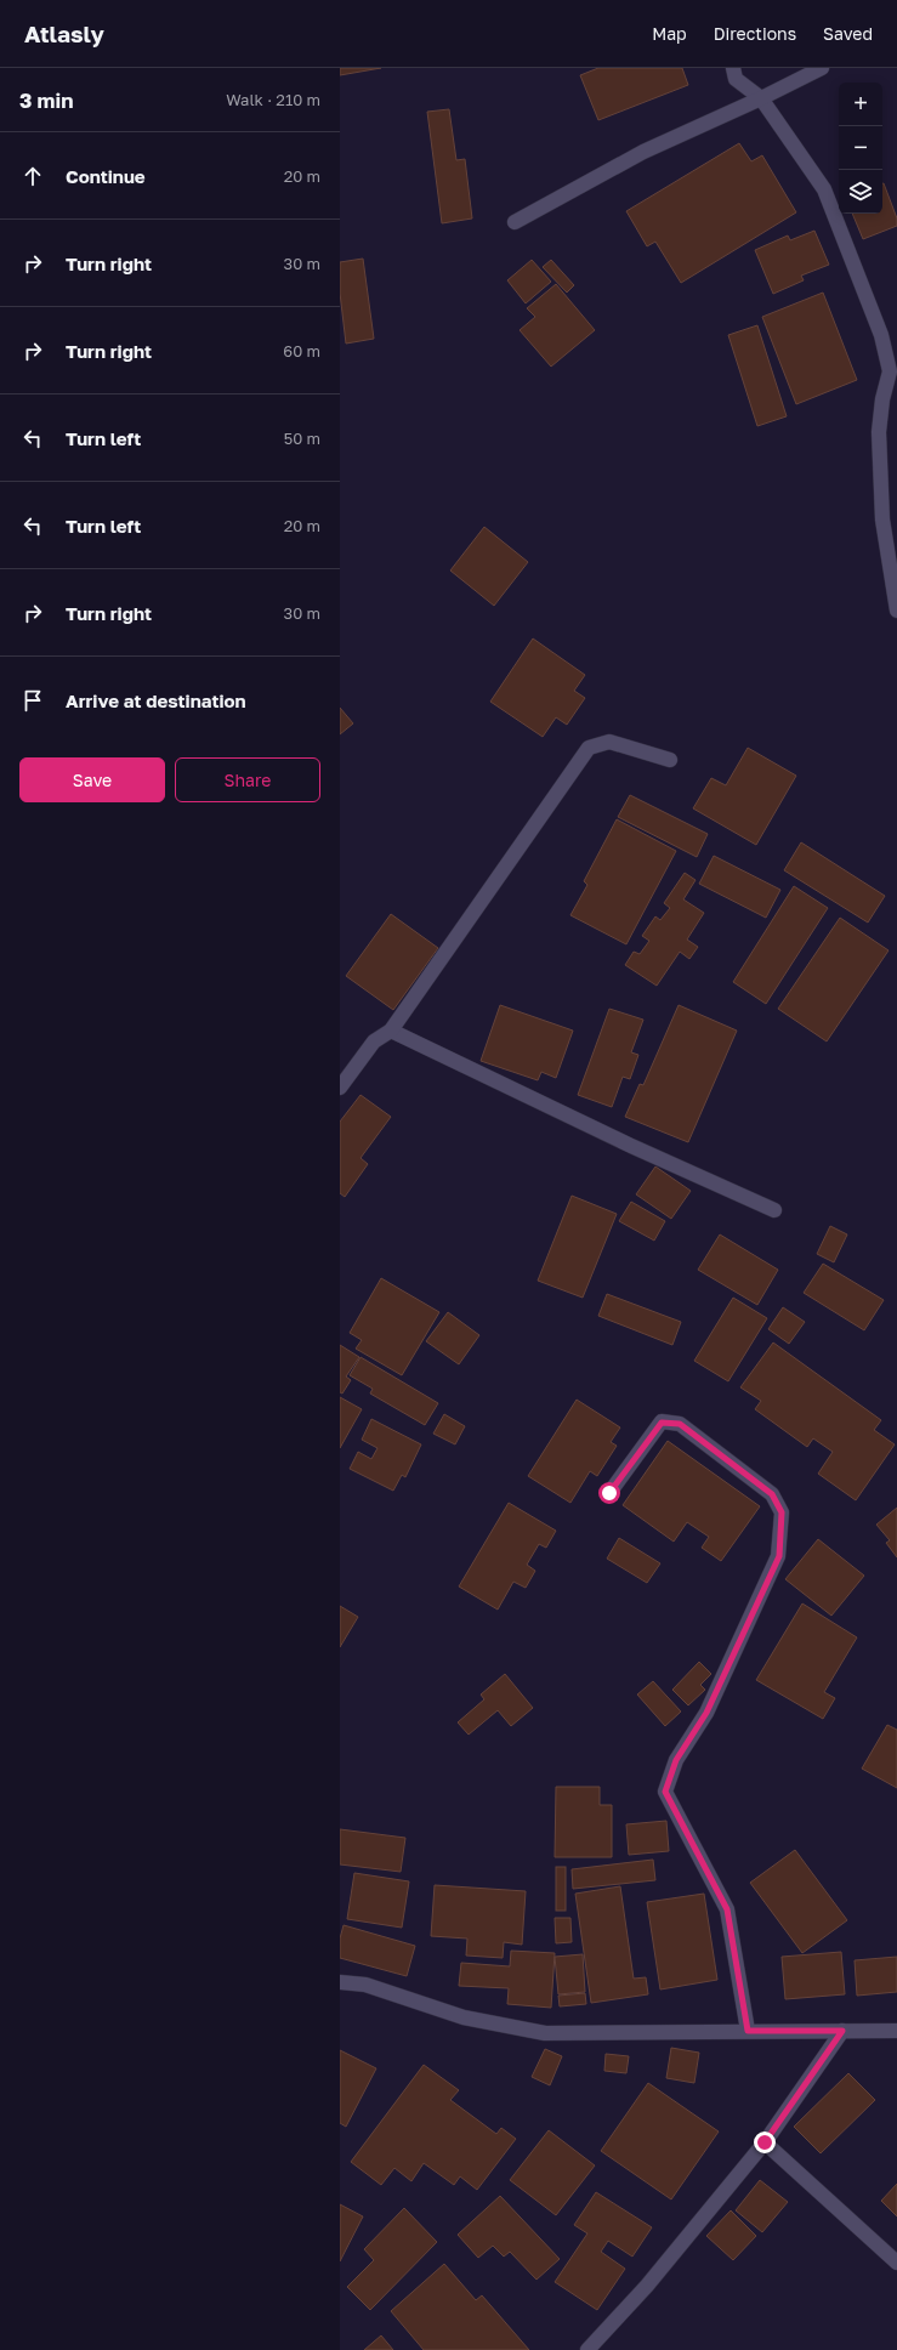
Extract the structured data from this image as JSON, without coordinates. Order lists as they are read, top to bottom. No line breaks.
{"page":{"header":"Atlasly","nav":["Map","Directions","Saved"],"heading":["3 min","Walk · 210 m"],"map_buttons":["+","−"],"list":[["Continue","20 m"],["Turn right","30 m"],["Turn right","60 m"],["Turn left","50 m"],["Turn left","20 m"],["Turn right","30 m"],"Arrive at destination"],"buttons":["Save","Share"]}}
